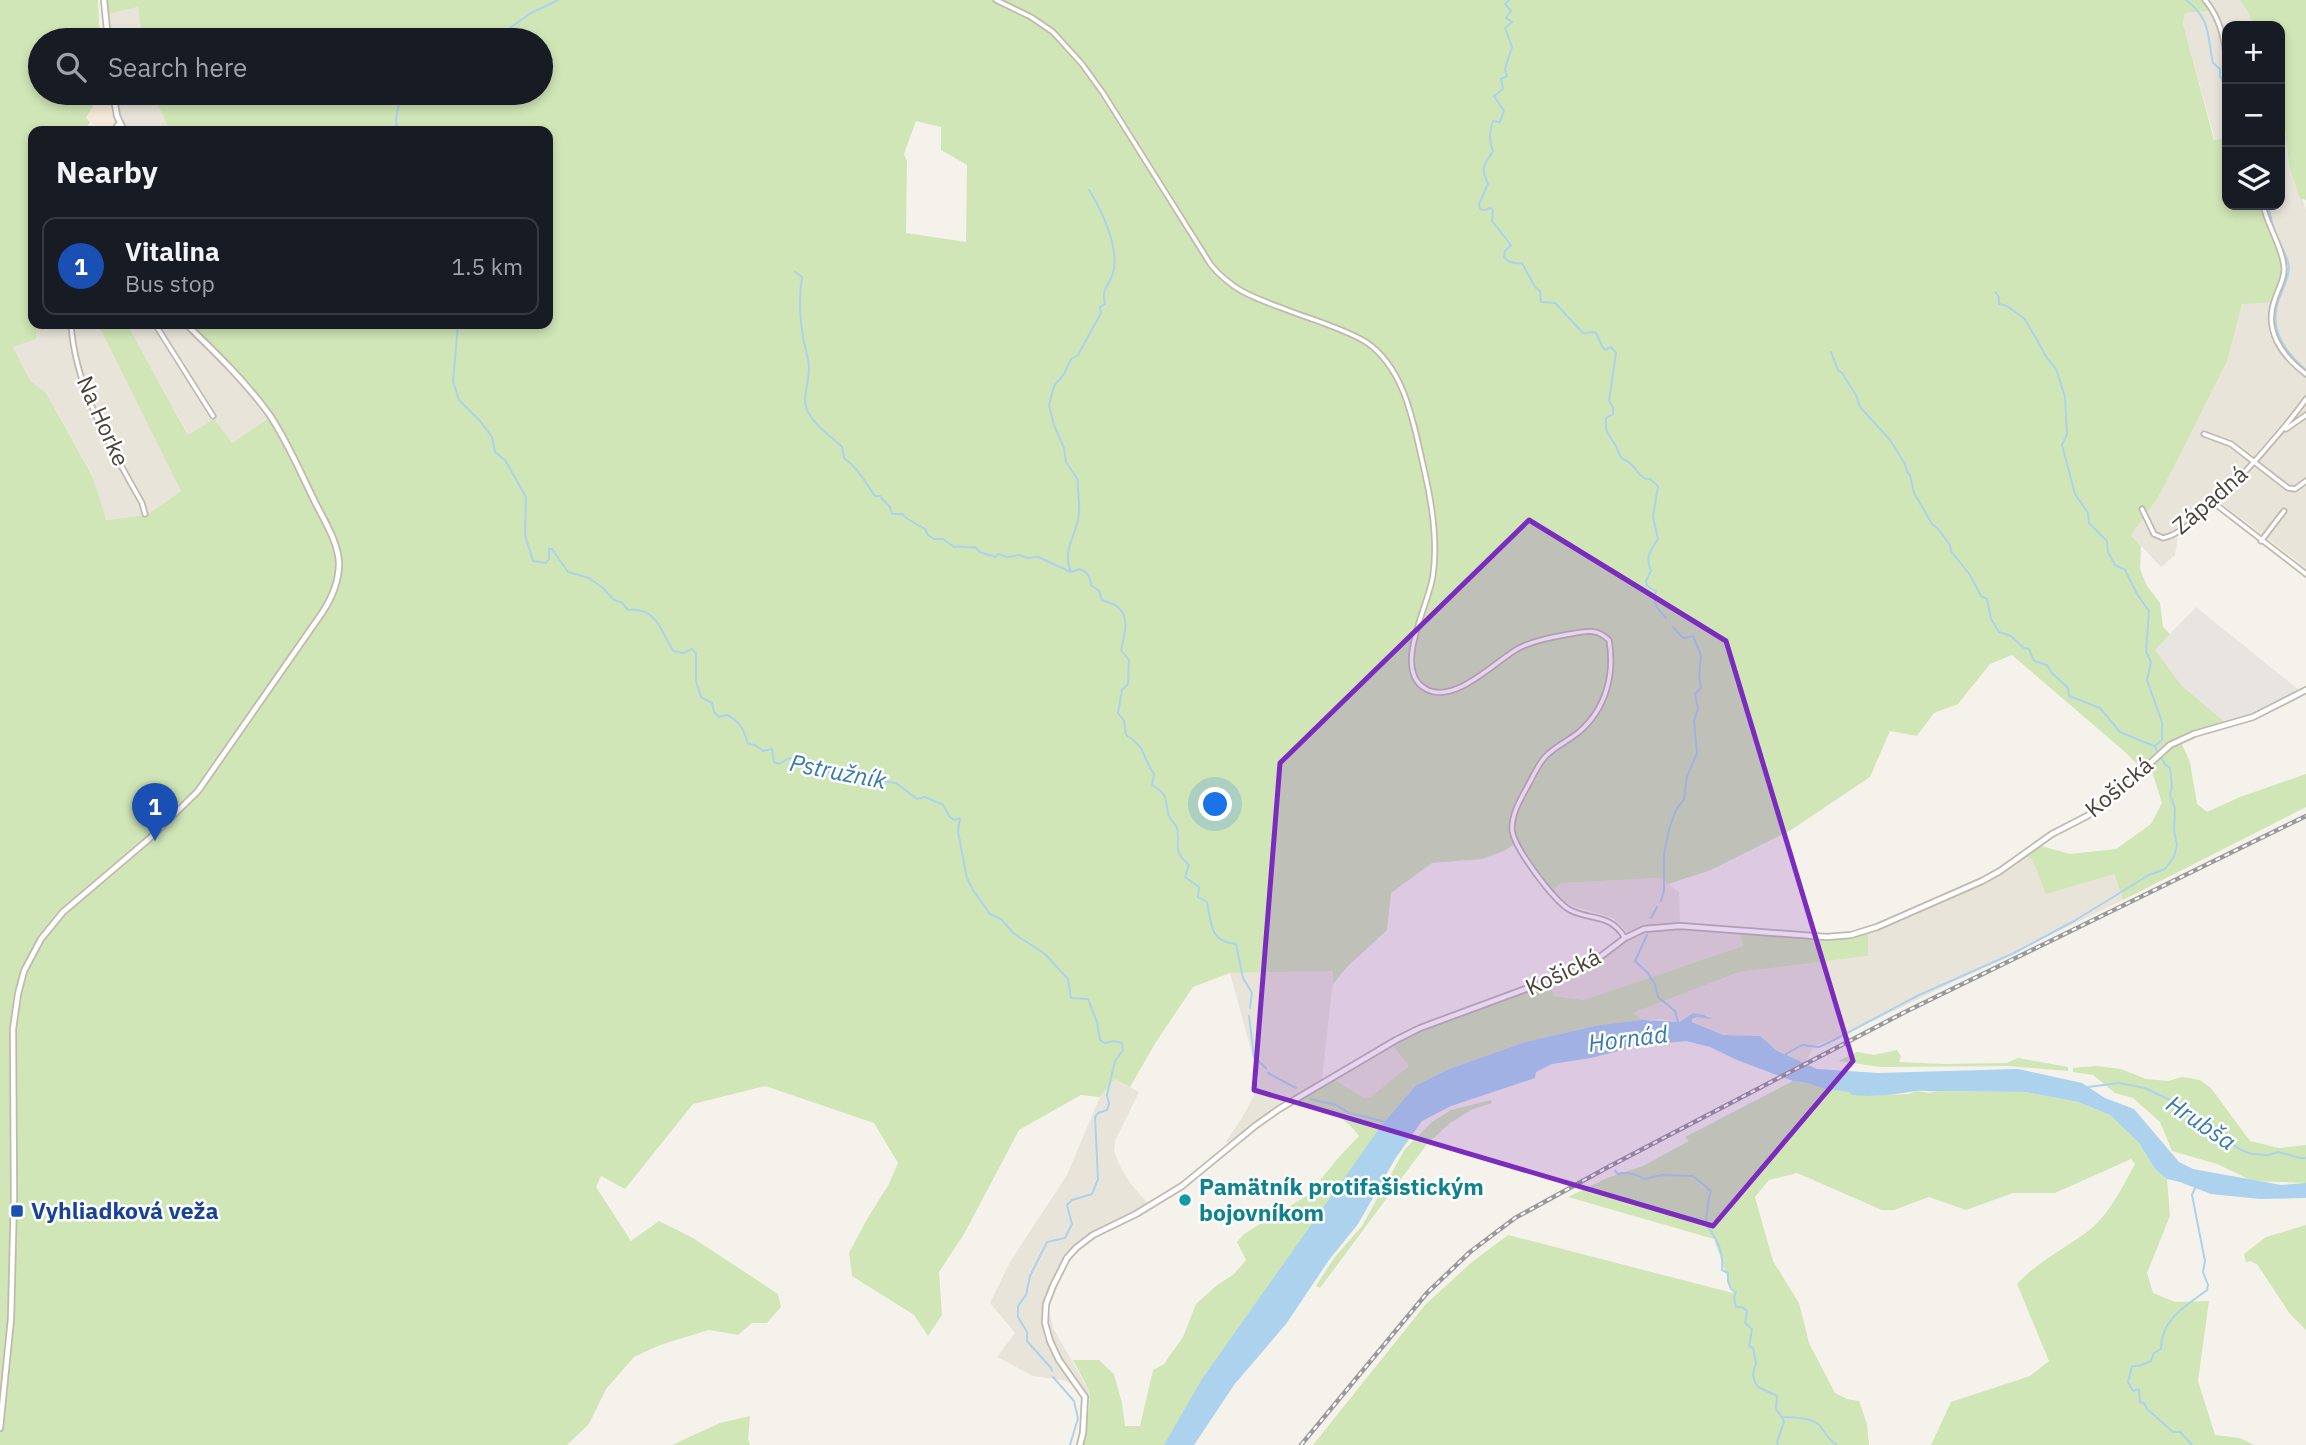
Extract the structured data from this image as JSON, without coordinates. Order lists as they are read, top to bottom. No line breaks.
{"streets":{"street":["Na Horke","Západná","Košická"]},"water":["Pstružník","Hornád","Hrubša"],"places":{"other":["Pamätník protifašistickým bojovníkom"],"transit":["Vyhliadková veža"]},"page":{"map_buttons":["+","−"],"search":"Search here","heading":"Nearby","list":[{"mark":"1","name":"Vitalina","note":"Bus stop","value":"1.5 km"}],"pins":"1"}}
